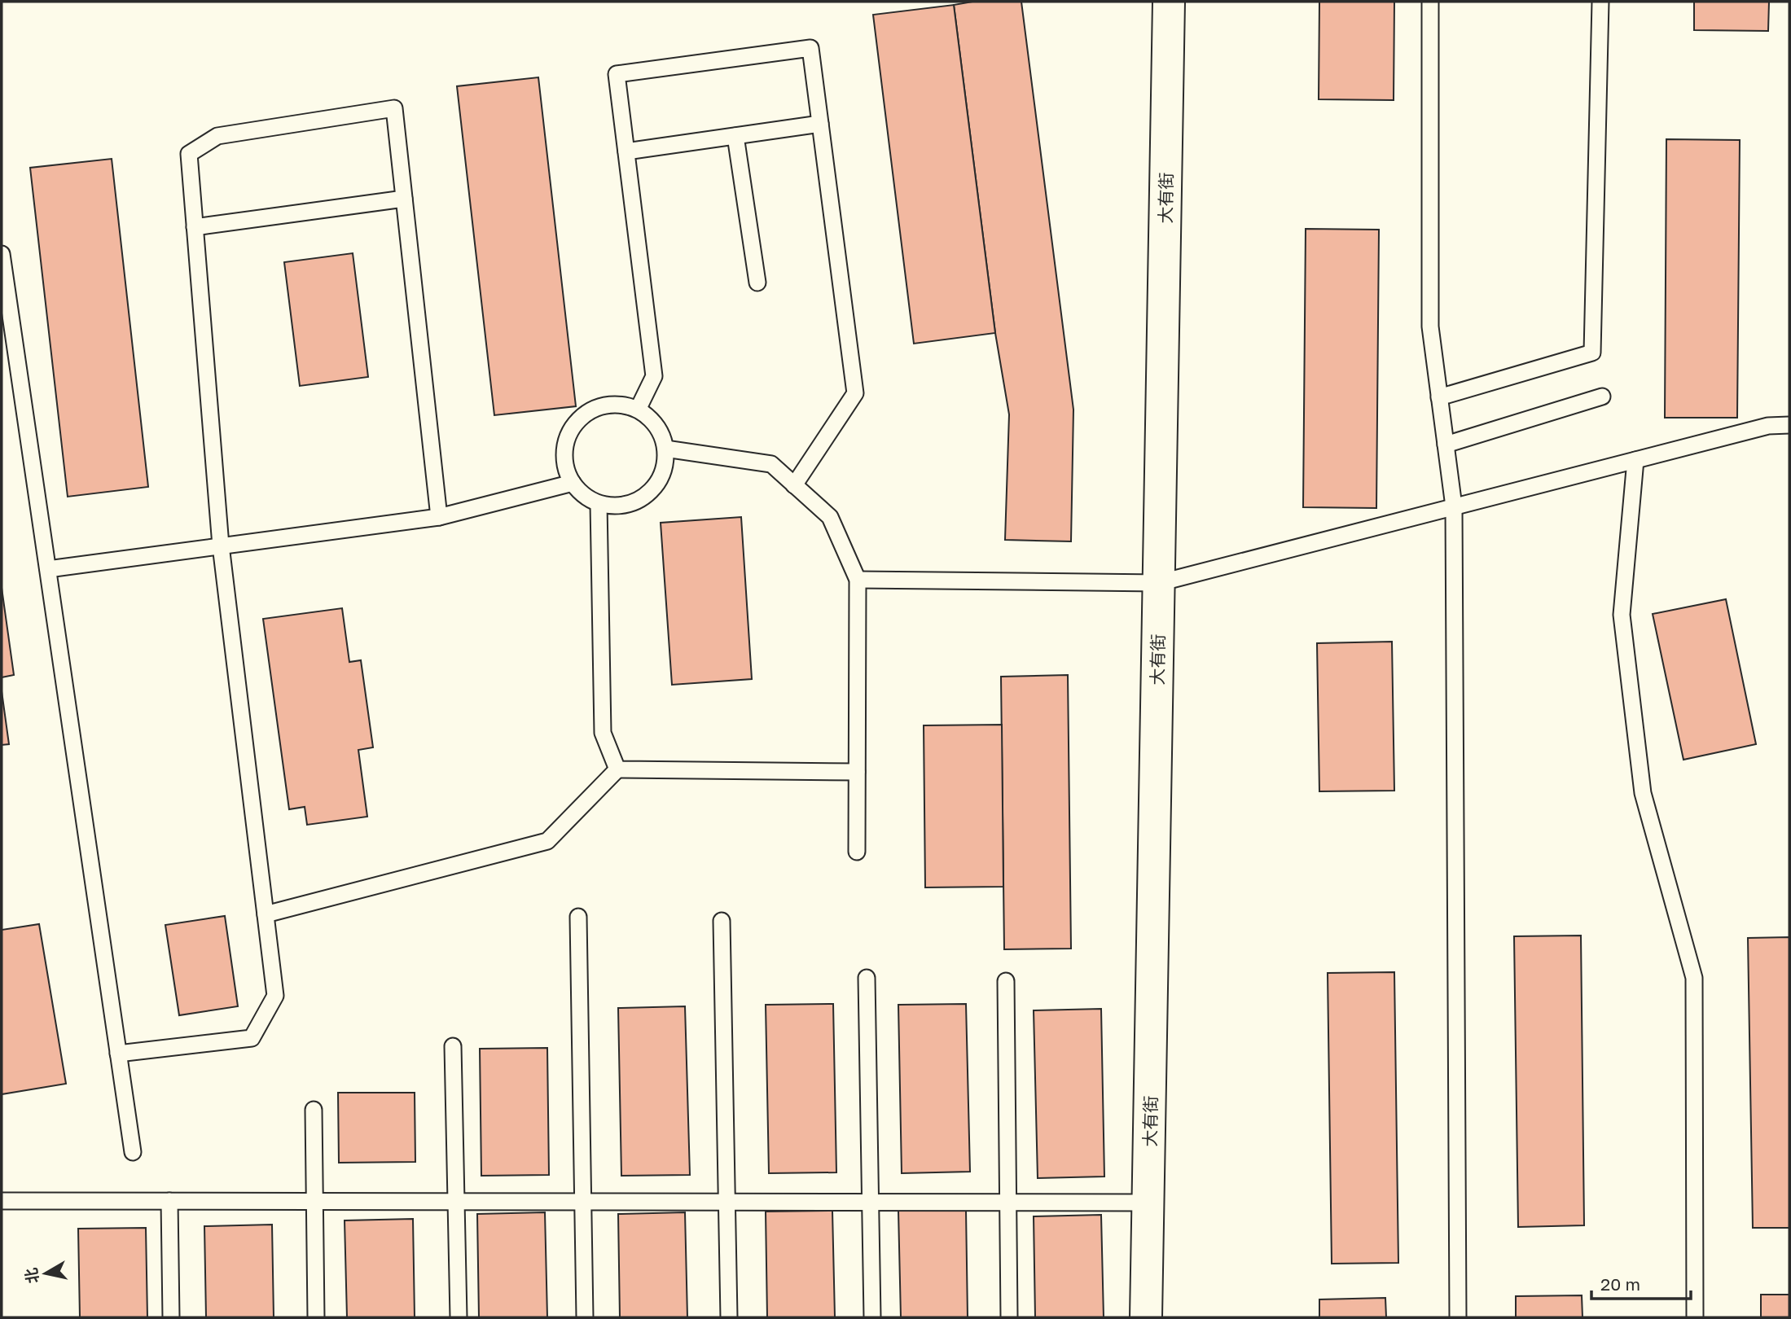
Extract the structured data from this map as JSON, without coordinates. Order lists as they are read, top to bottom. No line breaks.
{"streets":{"street":["大有街"]},"scale_bar":"20 m","north":"left"}
